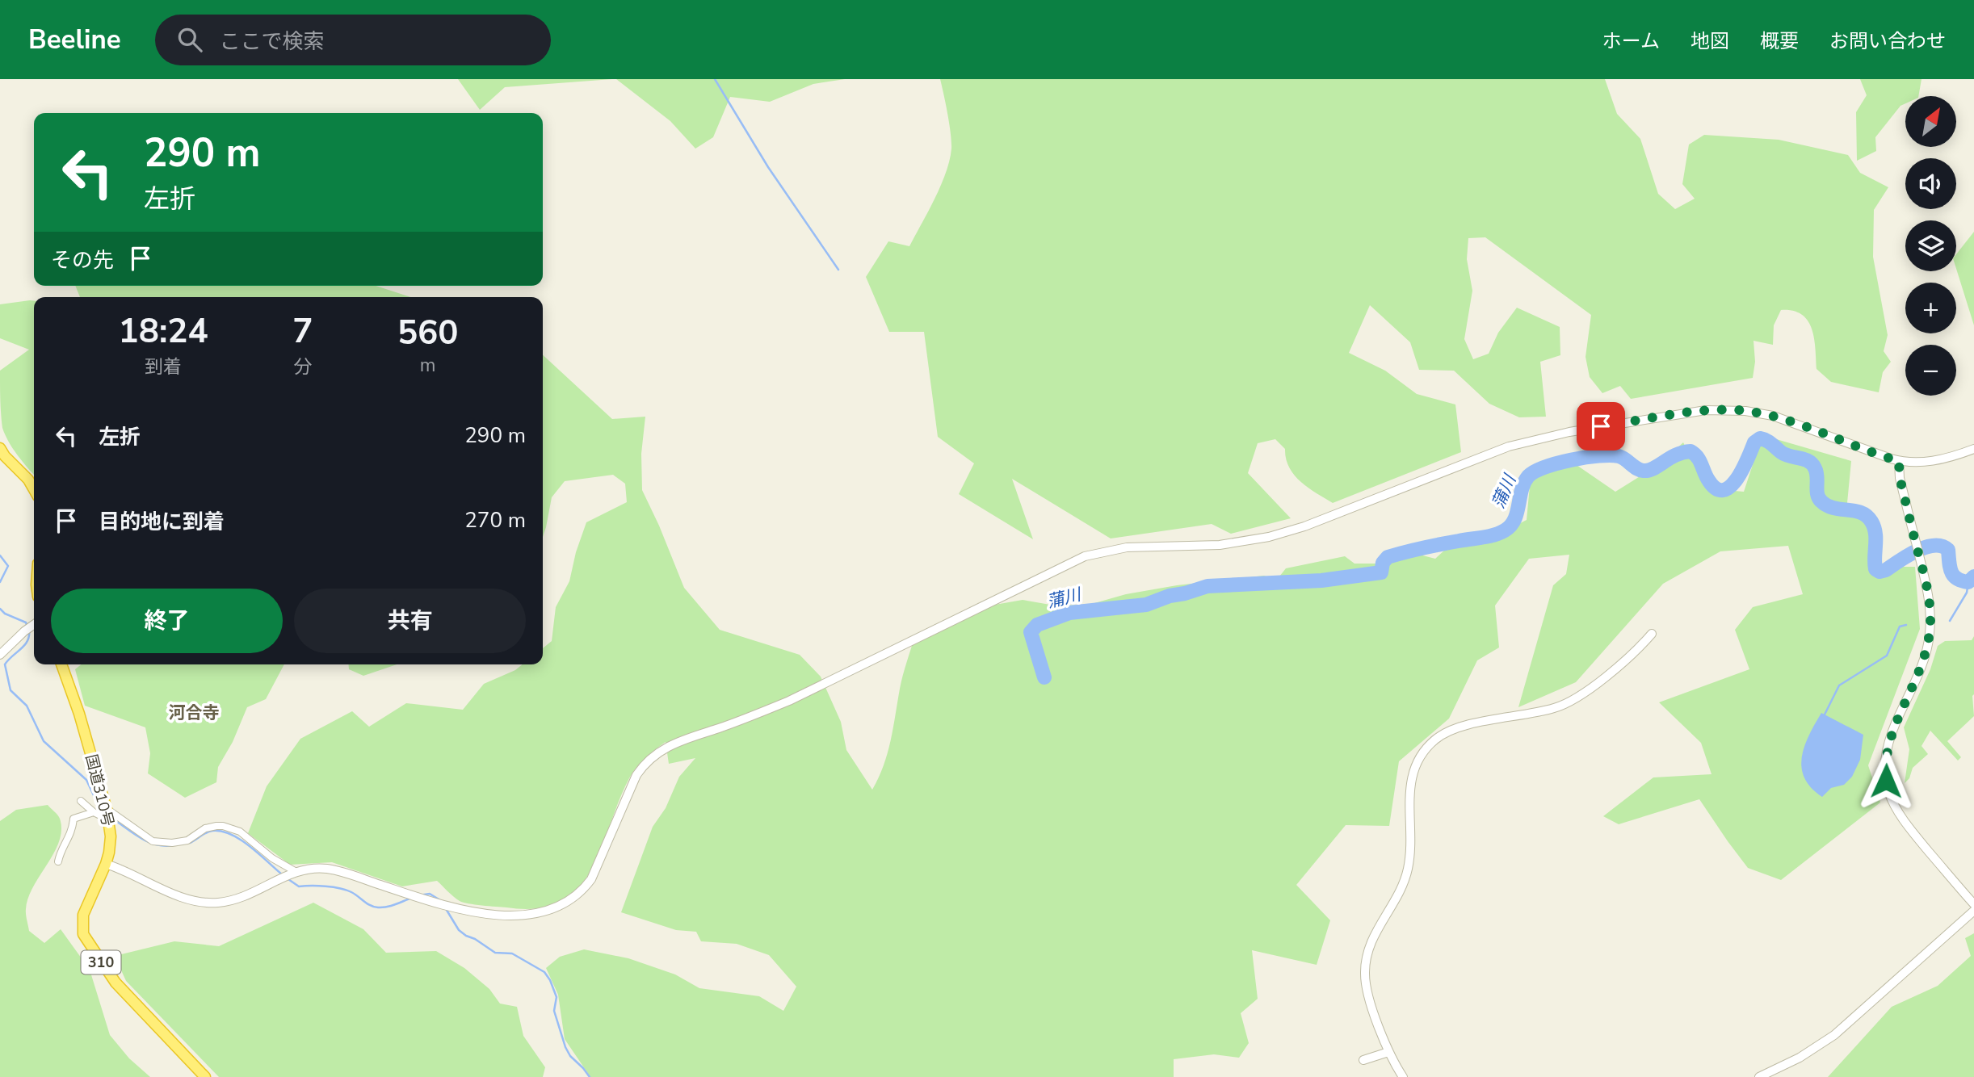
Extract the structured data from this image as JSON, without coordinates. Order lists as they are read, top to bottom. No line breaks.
{"streets":{"highway":["国道310号","310"]},"districts":["河合寺"],"water":["蒲川"],"north":"top right","page":{"header":"Beeline","search":"ここで検索","nav":["ホーム","地図","概要","お問い合わせ"],"map_buttons":["+","−"],"turn":["290 m","左折"],"then":"その先","eta":["18:24","到着","7","分","560","m"],"list":[{"name":"左折","value":"290 m"},{"name":"目的地に到着","value":"270 m"}],"buttons":["終了","共有"]}}
